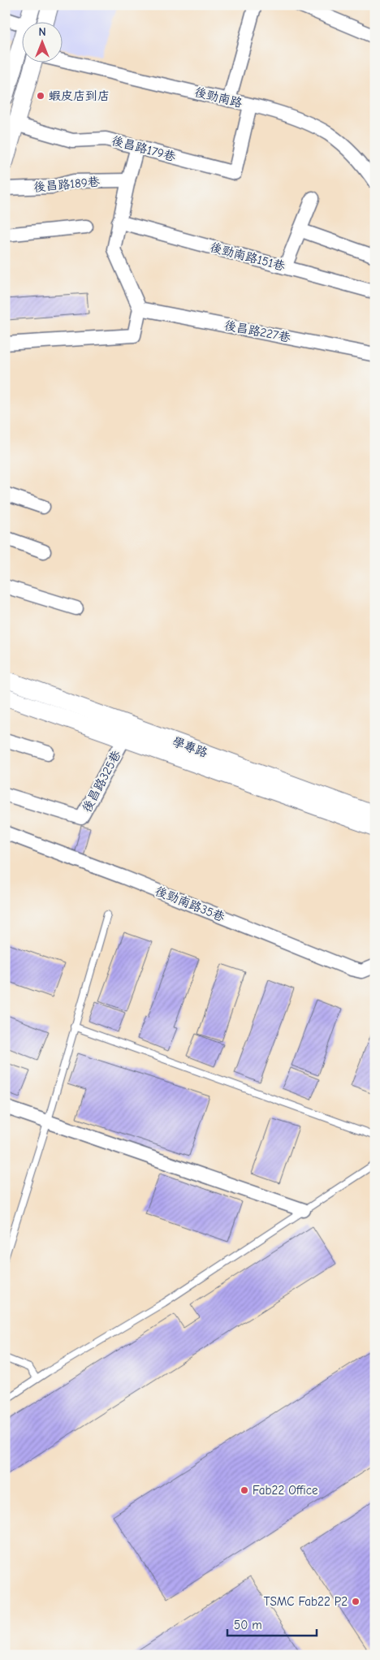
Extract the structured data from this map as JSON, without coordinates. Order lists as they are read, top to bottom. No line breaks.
{"streets":{"street":["後勁南路","後昌路179巷","後昌路189巷","後勁南路151巷","後昌路227巷","學專路","後昌路325巷","後勁南路35巷"]},"crossings":[["後勁南路","後昌路179巷"],["學專路","後昌路325巷"]],"places":["蝦皮店到店","Fab22 Office","TSMC Fab22 P2"],"scale_bar":"50 m","north":"top"}
